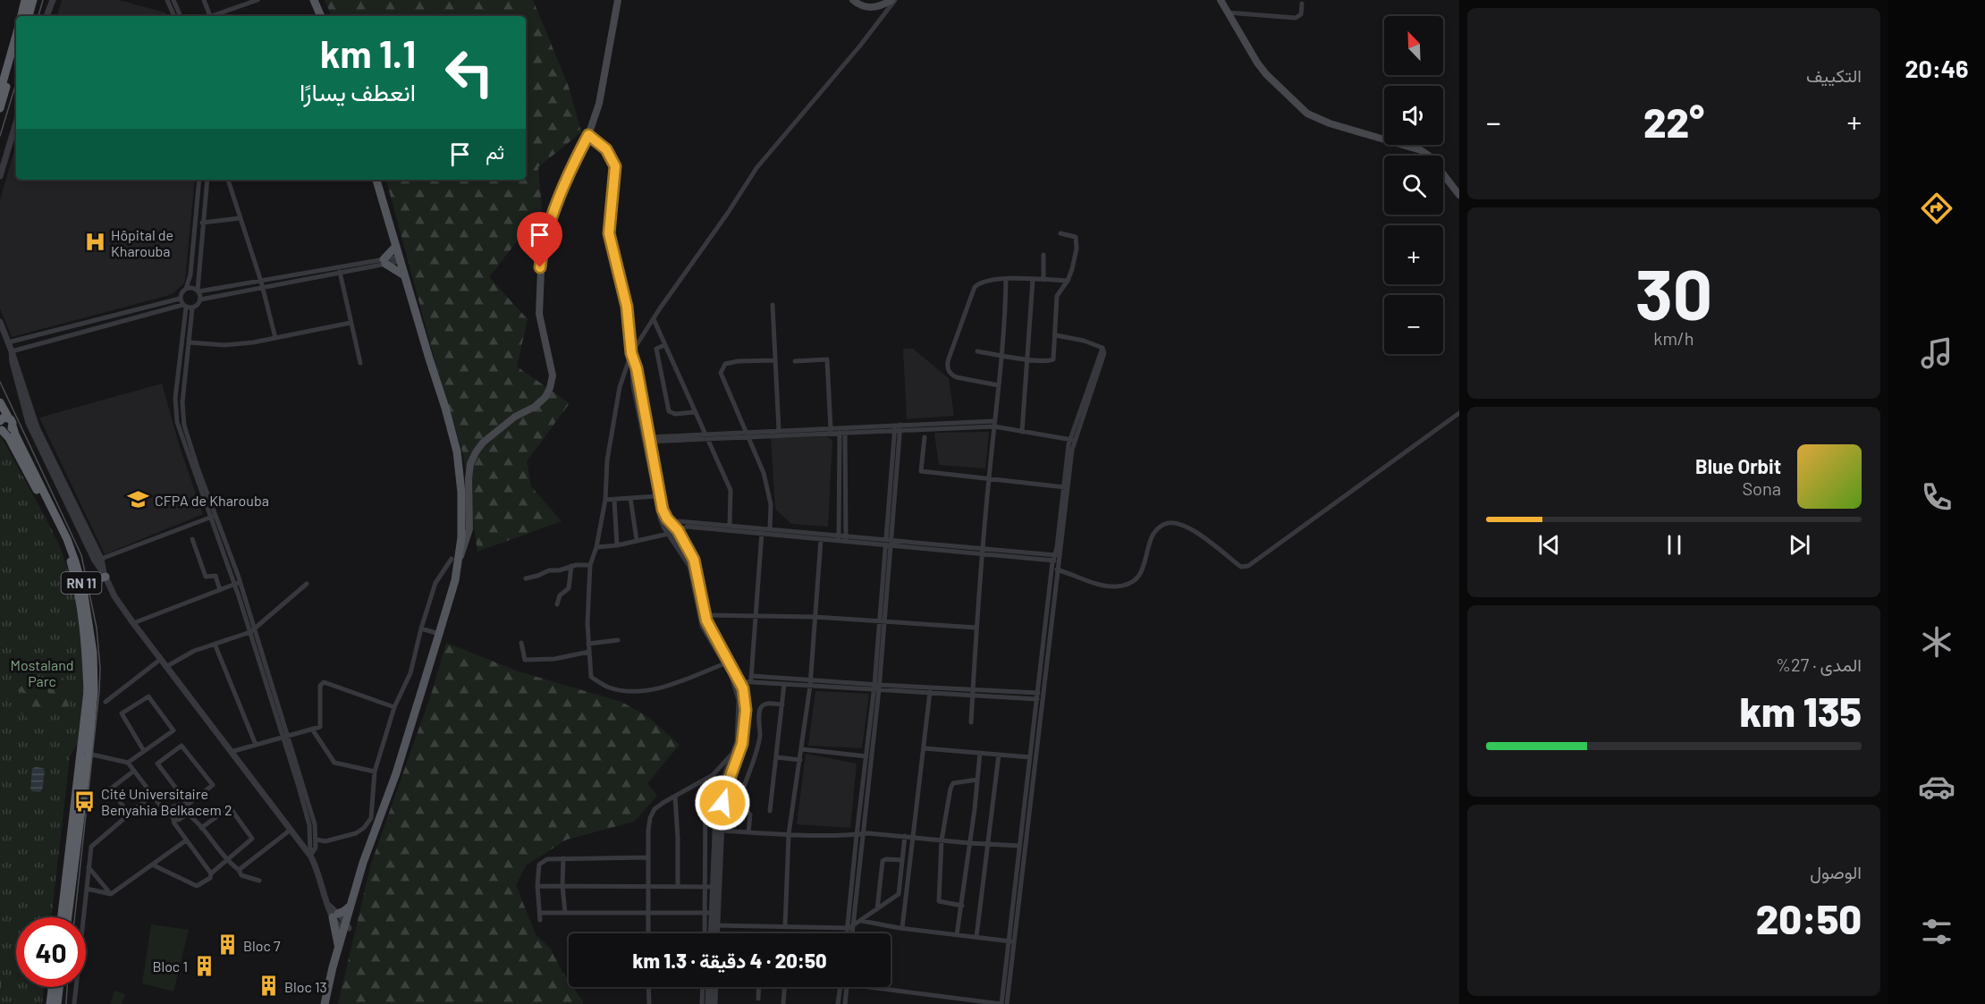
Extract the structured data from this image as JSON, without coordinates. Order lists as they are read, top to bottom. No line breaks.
{"streets":{"highway":["RN 11"]},"parks":["Mostaland Parc"],"places":{"hospital":["Hôpital de Kharouba"],"school or university":["CFPA de Kharouba"],"bus stop":["Cité Universitaire Benyahia Belkacem 2"],"building":["Bloc 7","Bloc 1","Bloc 13"]},"north":"top left","page":{"tabs":"20:46","tile":["التكييف",["30","km/h"],["المدى · 27%","135 km"],["الوصول","20:50"]],"map_buttons":["+","−"],"turn":["1.1 km","انعطف يسارًا"],"heat":["−","22°","+"],"then":"ثم","song":["Blue Orbit","Sona"],"limit":"40","trip":"20:50 · 4 دقيقة · 1.3 km"}}
